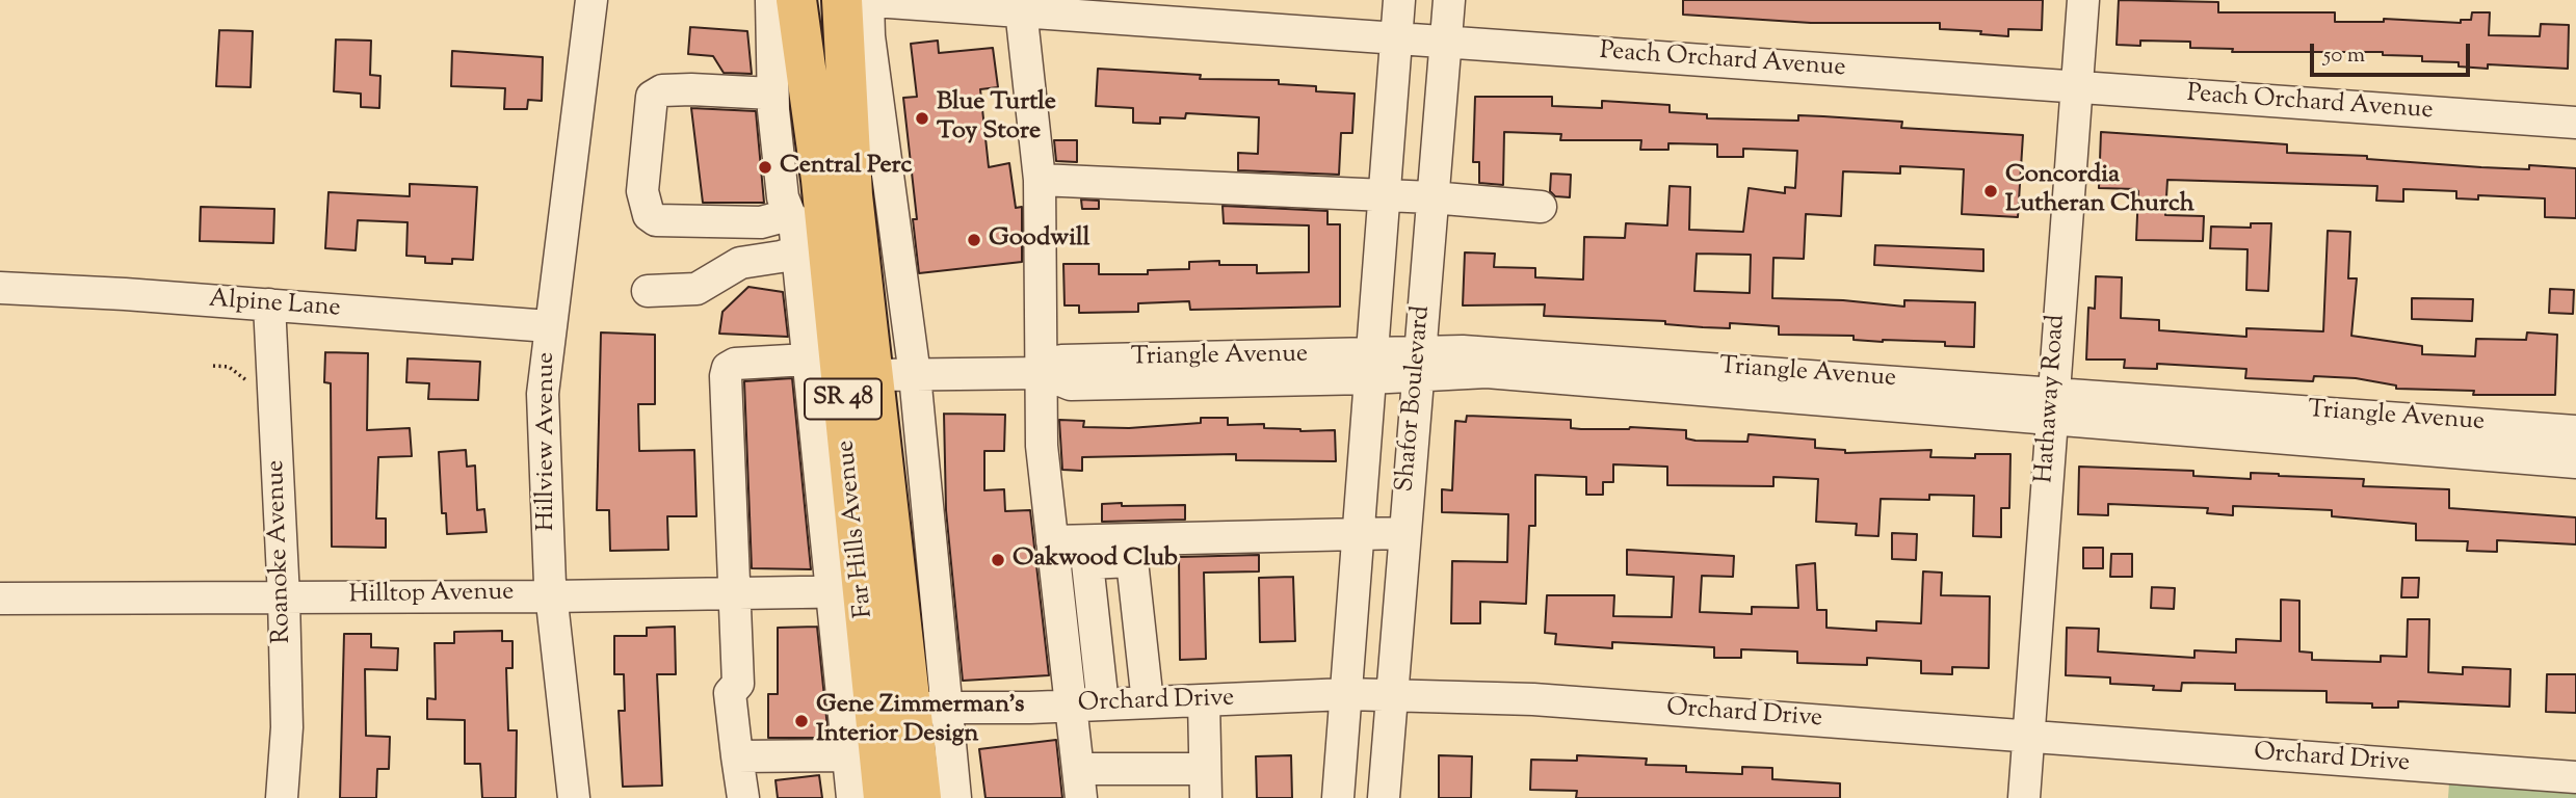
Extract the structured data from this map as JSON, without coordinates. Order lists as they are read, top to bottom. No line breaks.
{"streets":{"main road":["SR 48","Far Hills Avenue"],"street":["Peach Orchard Avenue","Alpine Lane","Triangle Avenue","Shafor Boulevard","Hathaway Road","Hillview Avenue","Roanoke Avenue","Hilltop Avenue","Orchard Drive"]},"crossings":[["Peach Orchard Avenue","Shafor Boulevard"],["Peach Orchard Avenue","Hathaway Road"],["Peach Orchard Avenue","Far Hills Avenue"],["Alpine Lane","Hillview Avenue"],["Alpine Lane","Roanoke Avenue"],["Triangle Avenue","Shafor Boulevard"],["Triangle Avenue","Hathaway Road"],["Triangle Avenue","Far Hills Avenue"],["Shafor Boulevard","Orchard Drive"],["Hathaway Road","Orchard Drive"],["Hillview Avenue","Hilltop Avenue"],["Far Hills Avenue","Hilltop Avenue"],["Far Hills Avenue","Orchard Drive"],["Roanoke Avenue","Hilltop Avenue"]],"places":["Blue Turtle Toy Store","Central Perc","Concordia Lutheran Church","Goodwill","Oakwood Club","Gene Zimmerman's Interior Design"],"scale_bar":"50 m"}
